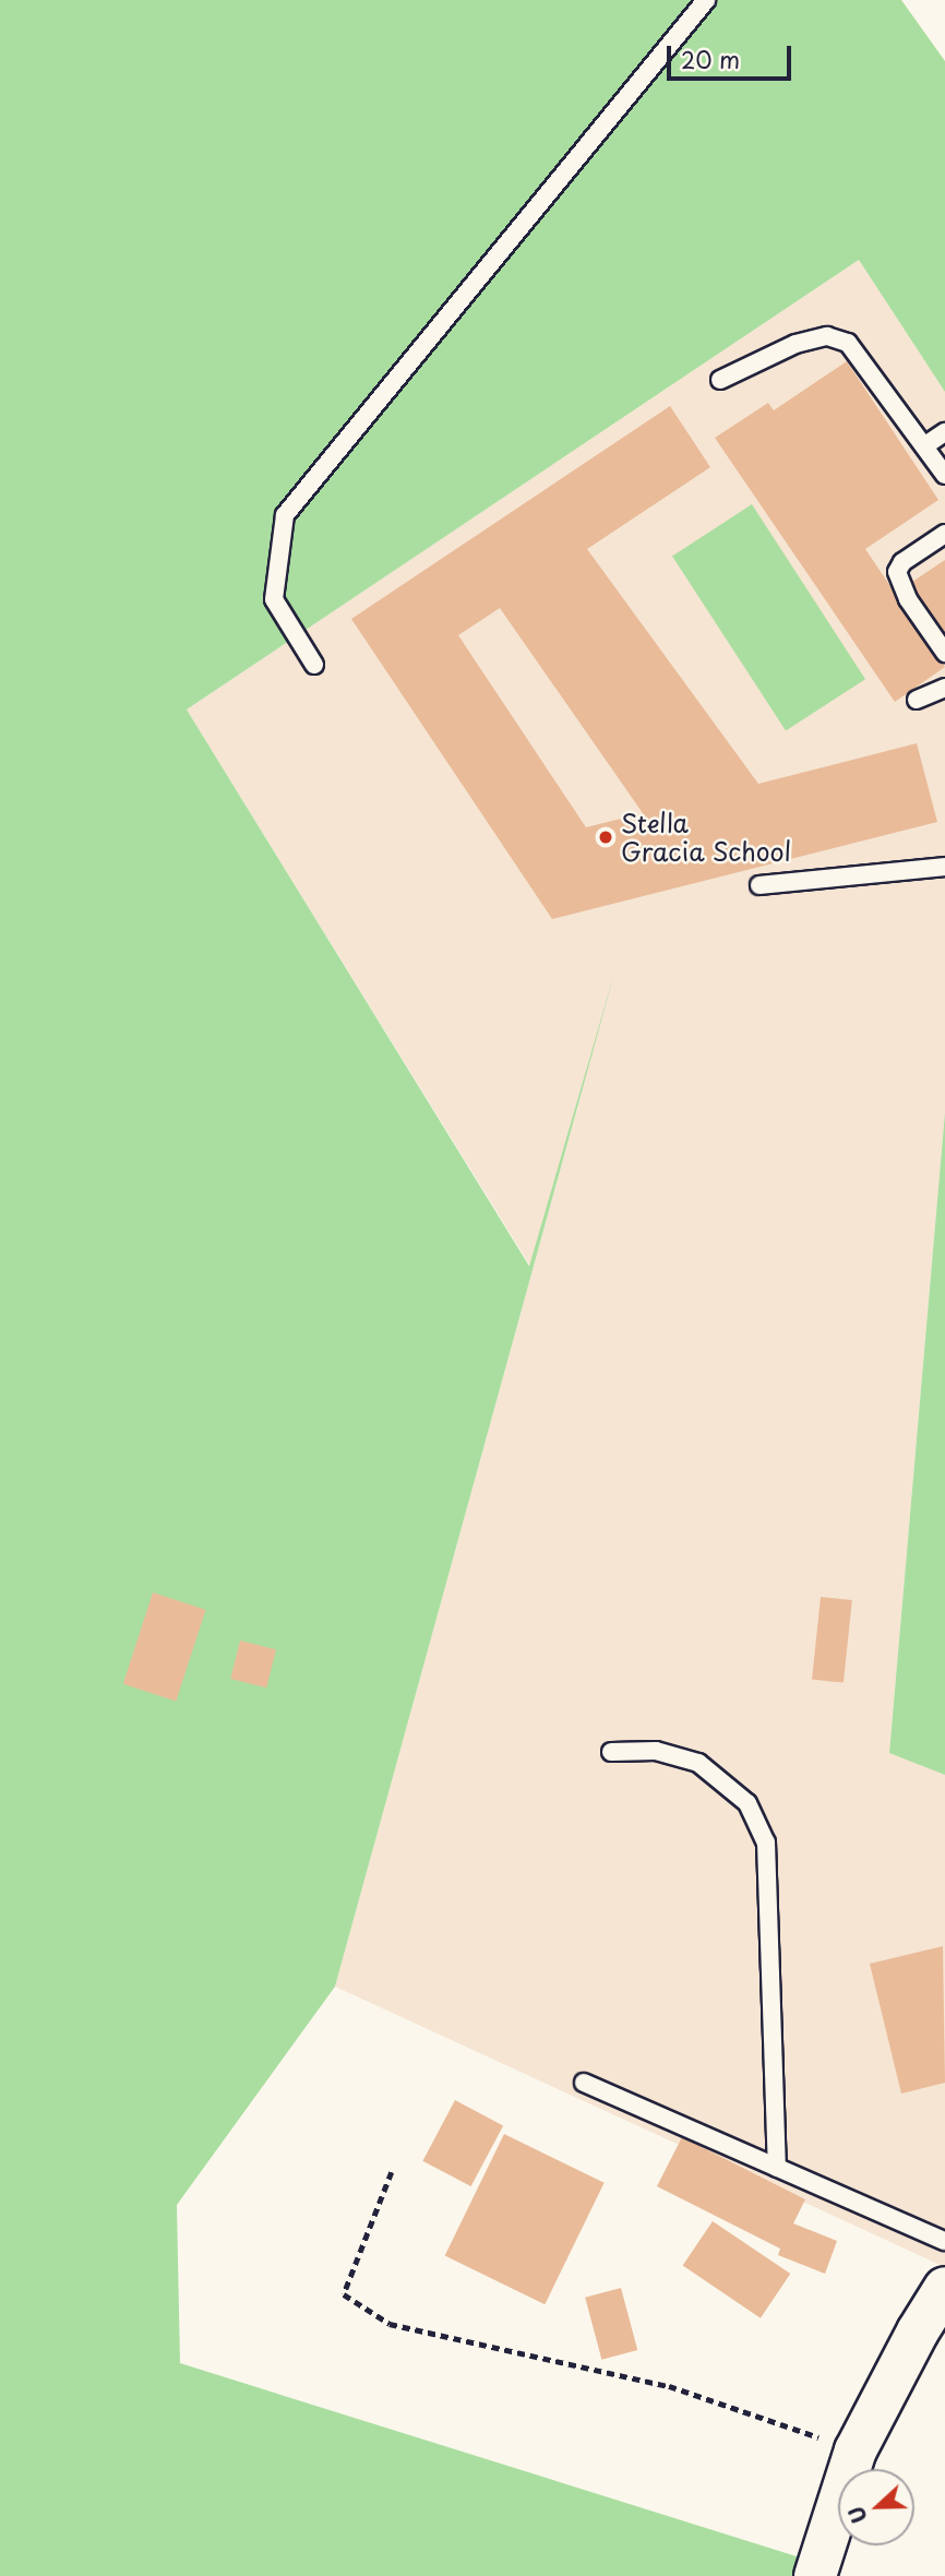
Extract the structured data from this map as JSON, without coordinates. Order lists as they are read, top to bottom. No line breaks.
{"places":["Stella Gracia School"],"scale_bar":"20 m","north":"left"}
